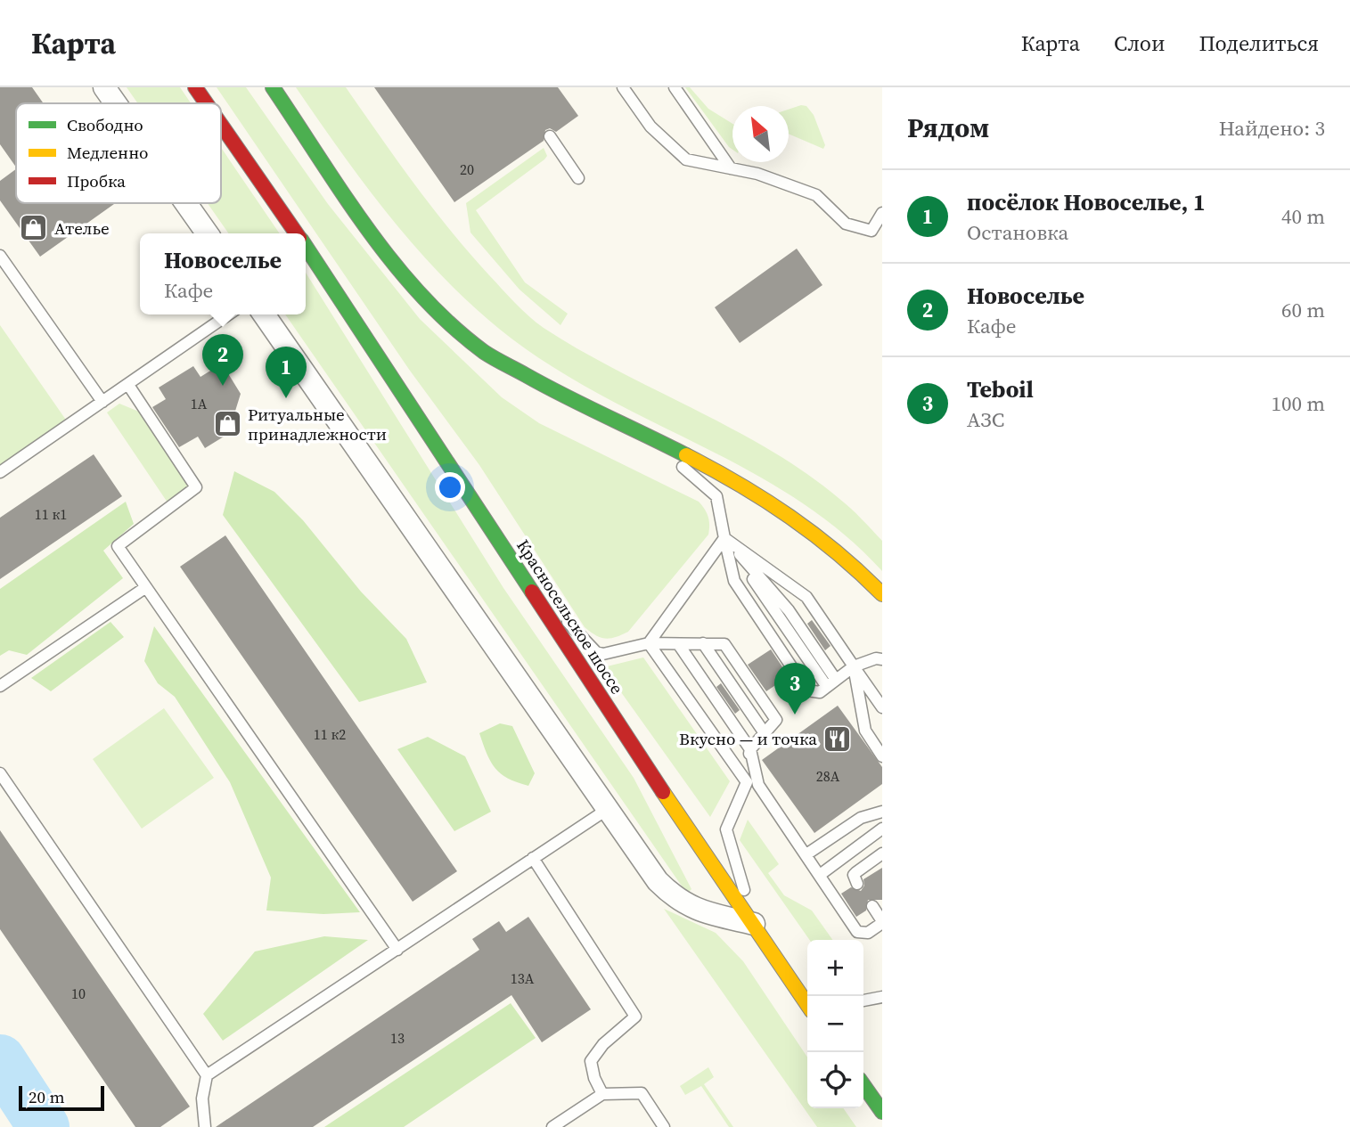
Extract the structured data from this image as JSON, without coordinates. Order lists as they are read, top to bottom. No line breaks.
{"streets":{"main road":["Красносельское шоссе"]},"places":{"shop":["Ателье","Ритуальные принадлежности"],"restaurant":["Вкусно — и точка"]},"house_numbers":["20","1А","11 к1","11 к2","28А","13А","10","13"],"legend":["Свободно","Медленно","Пробка"],"scale_bar":"20 m","north":"top left","page":{"header":"Карта","nav":["Карта","Слои","Поделиться"],"heading":["Рядом","Найдено: 3"],"list":[{"mark":"1","name":"посёлок Новоселье, 1","note":"Остановка","value":"40 m"},{"mark":"2","name":"Новоселье","note":"Кафе","value":"60 m"},{"mark":"3","name":"Teboil","note":"АЗС","value":"100 m"}],"popup":["Новоселье","Кафе"],"pins":["2","1","3"],"map_buttons":["+","−"],"scale":"20 m"}}
